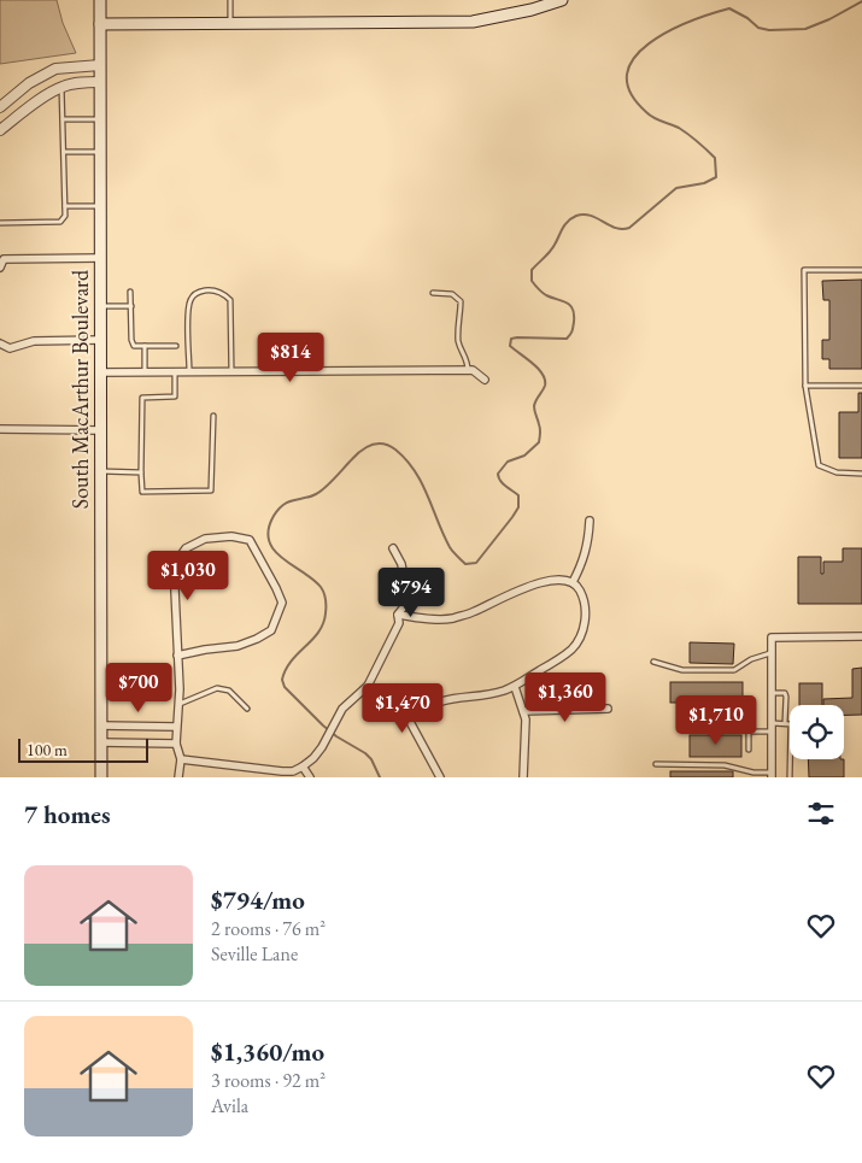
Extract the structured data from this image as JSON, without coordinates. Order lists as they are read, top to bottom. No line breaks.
{"streets":{"main road":["South MacArthur Boulevard"]},"scale_bar":"100 m","page":{"price":["$814","$1,030","$794","$700","$1,360","$1,470","$1,710"],"scale":"100 m","heading":"7 homes","list":[{"name":"$794/mo","note":"2 rooms · 76 m² · Seville Lane"},{"name":"$1,360/mo","note":"3 rooms · 92 m² · Avila"}]}}
